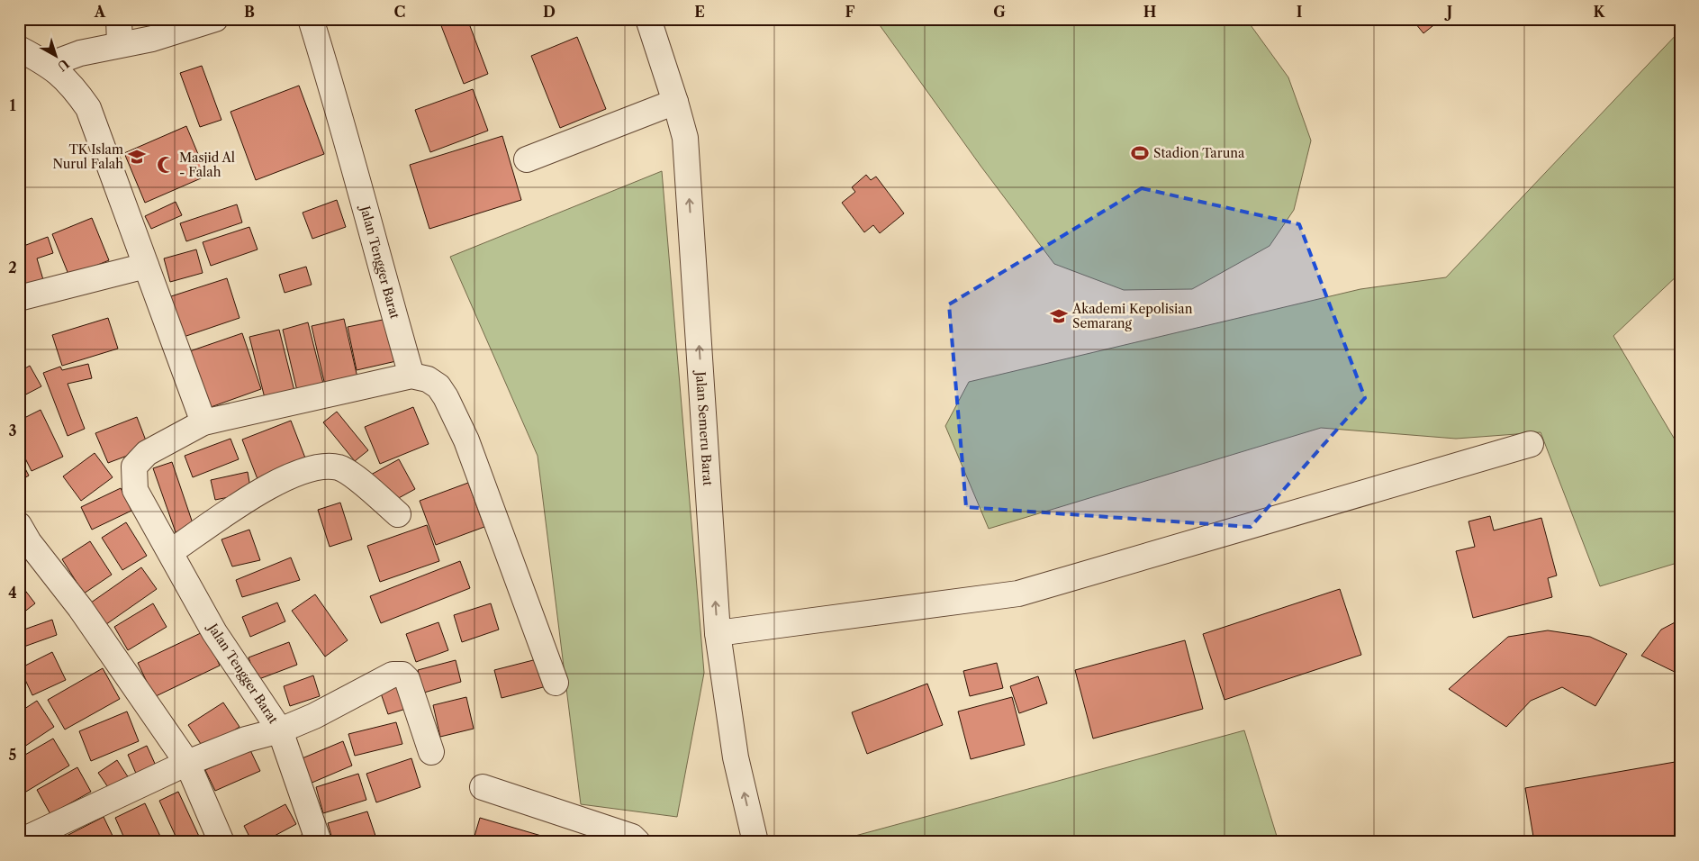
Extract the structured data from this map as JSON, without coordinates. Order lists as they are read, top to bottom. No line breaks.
{"streets":{"street":["Jalan Tengger Barat","Jalan Semeru Barat"]},"one_way":["Jalan Semeru Barat"],"places":{"sports":["Stadion Taruna"],"school or university":["TK Islam Nurul Falah","Akademi Kepolisian Semarang"],"mosque":["Masjid Al - Falah"]},"north":"bottom right","grid":{"columns":["A","B","C","D","E","F","G","H","I","J","K"],"rows":["1","2","3","4","5"]}}
